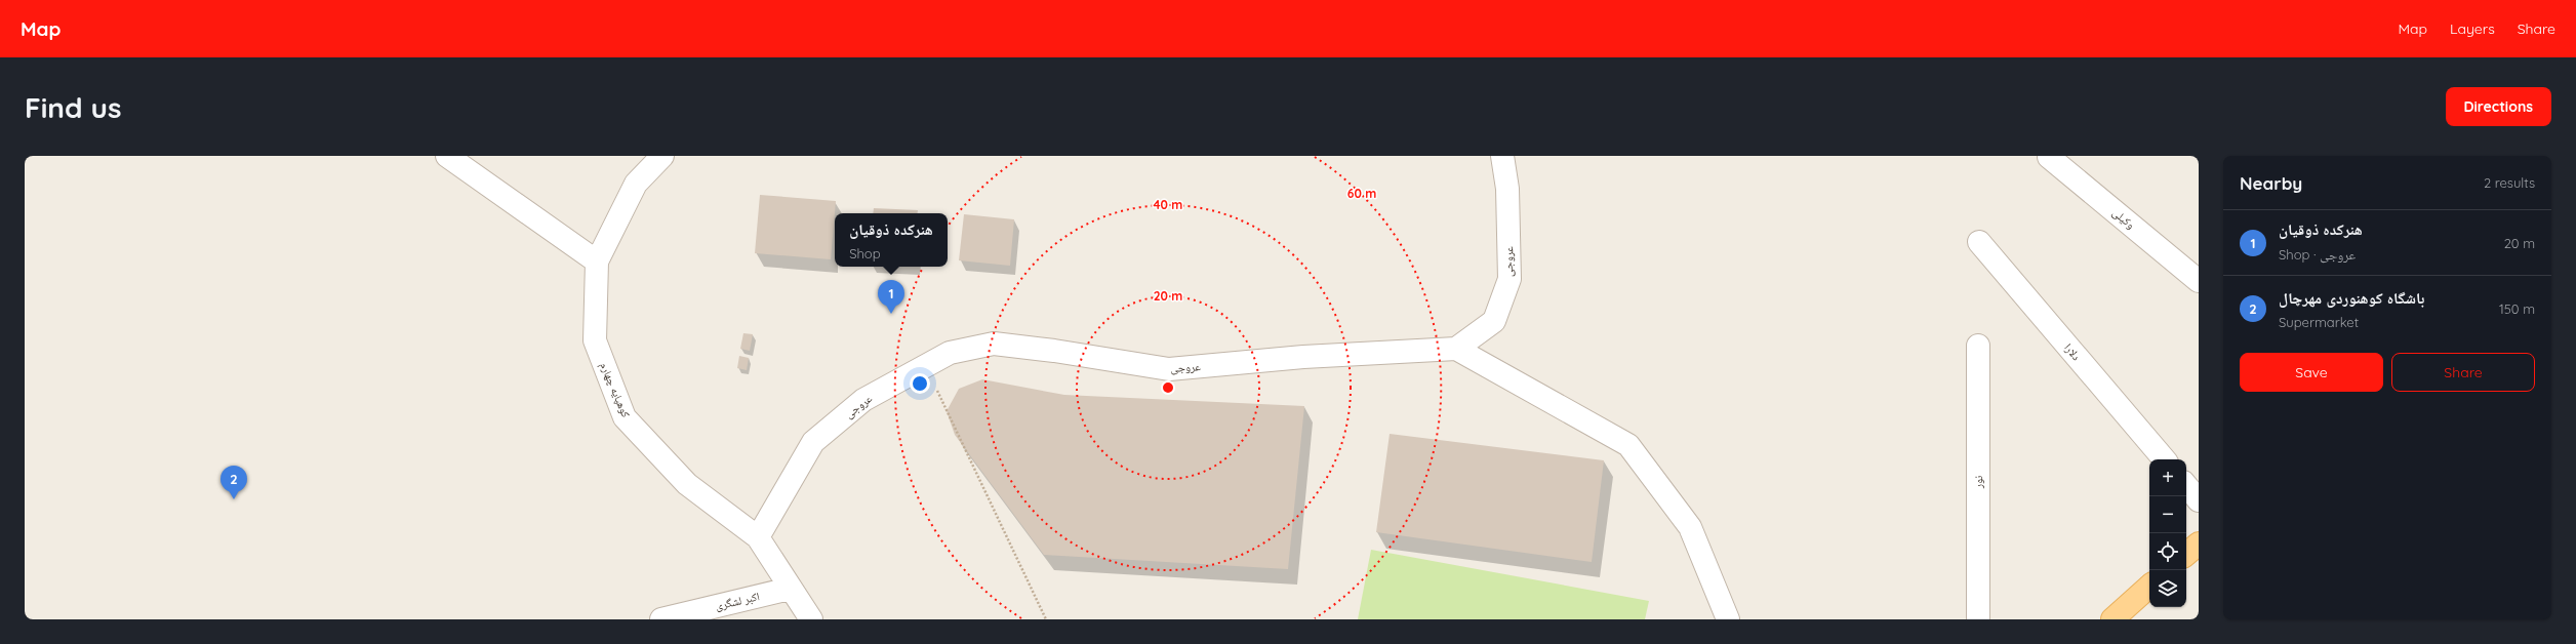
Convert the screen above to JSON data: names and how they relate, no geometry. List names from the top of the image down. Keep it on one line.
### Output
{"streets":{"street":["وکیلی","عروجی","دلارا","کوهپایه چهارم","نور","اکبر لشگری"]},"crossings":[["عروجی","کوهپایه چهارم"],["کوهپایه چهارم","اکبر لشگری"]],"page":{"header":"Map","nav":["Map","Layers","Share"],"buttons":["Directions",["Save","Share"]],"title":"Find us","heading":["Nearby","2 results"],"list":[{"mark":"1","name":"هنرکده ذوقیان","note":"Shop · عروجی","value":"20 m"},{"mark":"2","name":"باشگاه کوهنوردی مهرچال","note":"Supermarket","value":"150 m"}],"popup":["هنرکده ذوقیان","Shop"],"pins":["1","2"],"map_buttons":["+","−"]},"rings":["60 m","40 m","20 m"]}
